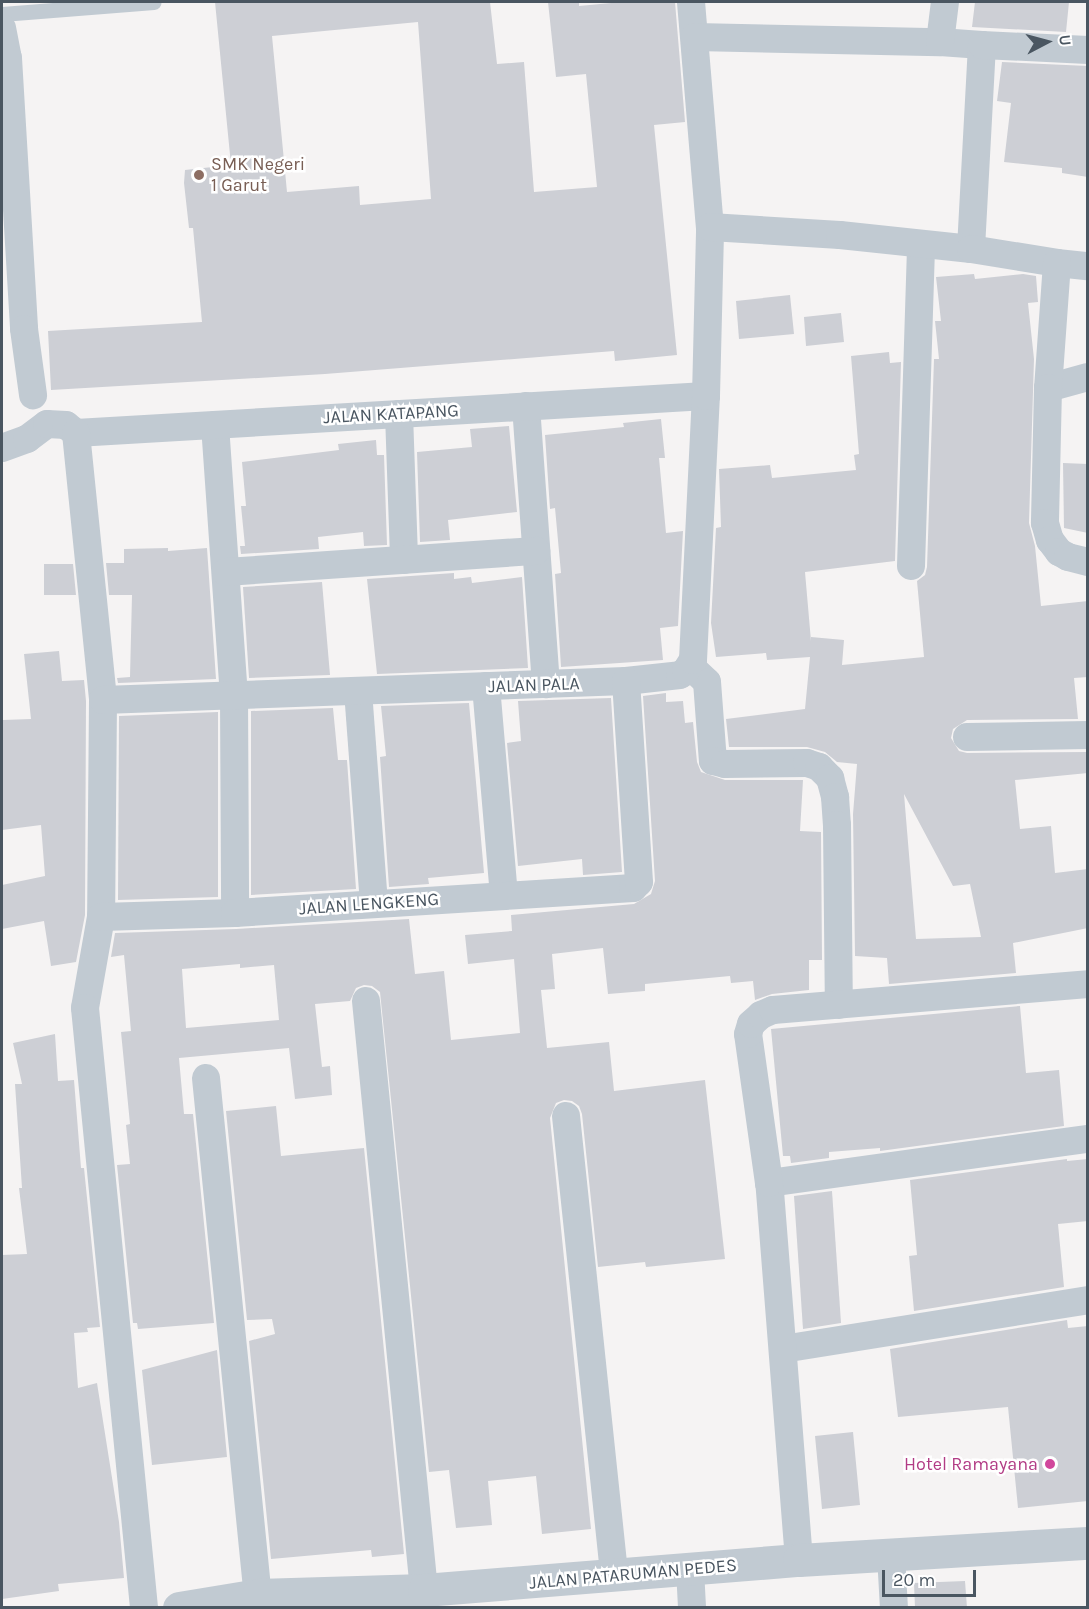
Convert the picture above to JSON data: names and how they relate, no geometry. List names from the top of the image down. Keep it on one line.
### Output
{"streets":{"street":["JALAN KATAPANG","JALAN PALA","JALAN LENGKENG","JALAN PATARUMAN PEDES"]},"crossings":[["JALAN PALA","JALAN LENGKENG"]],"places":["SMK Negeri 1 Garut","Hotel Ramayana"],"scale_bar":"20 m","north":"right"}
